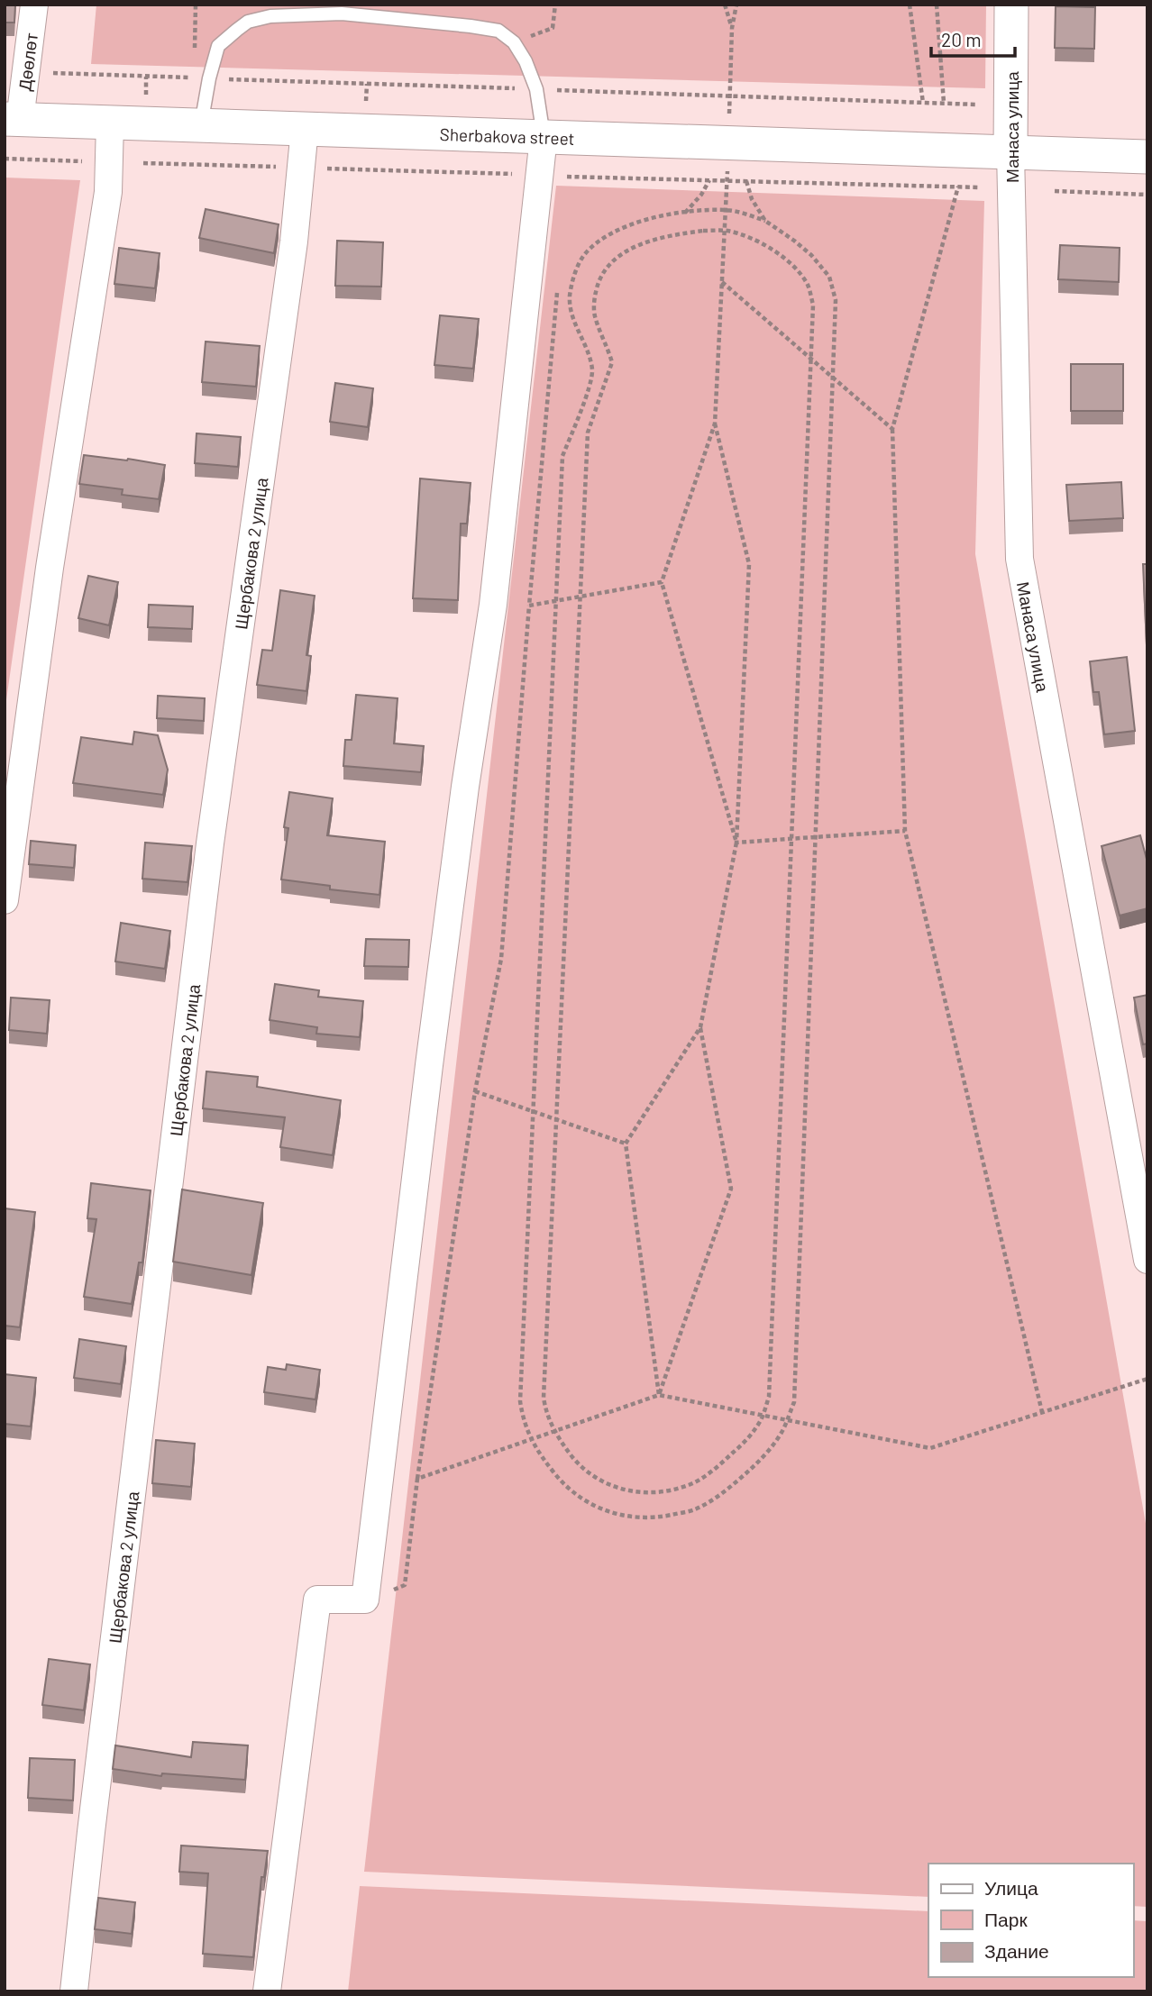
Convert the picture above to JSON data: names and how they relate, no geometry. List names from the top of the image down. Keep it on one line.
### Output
{"streets":{"street":["Дөөлөт","Манаса улица","Sherbakova street","Щербакова 2 улица"]},"crossings":[["Дөөлөт","Sherbakova street"],["Манаса улица","Sherbakova street"],["Sherbakova street","Щербакова 2 улица"]],"legend":["Улица","Парк","Здание"],"scale_bar":"20 m"}
